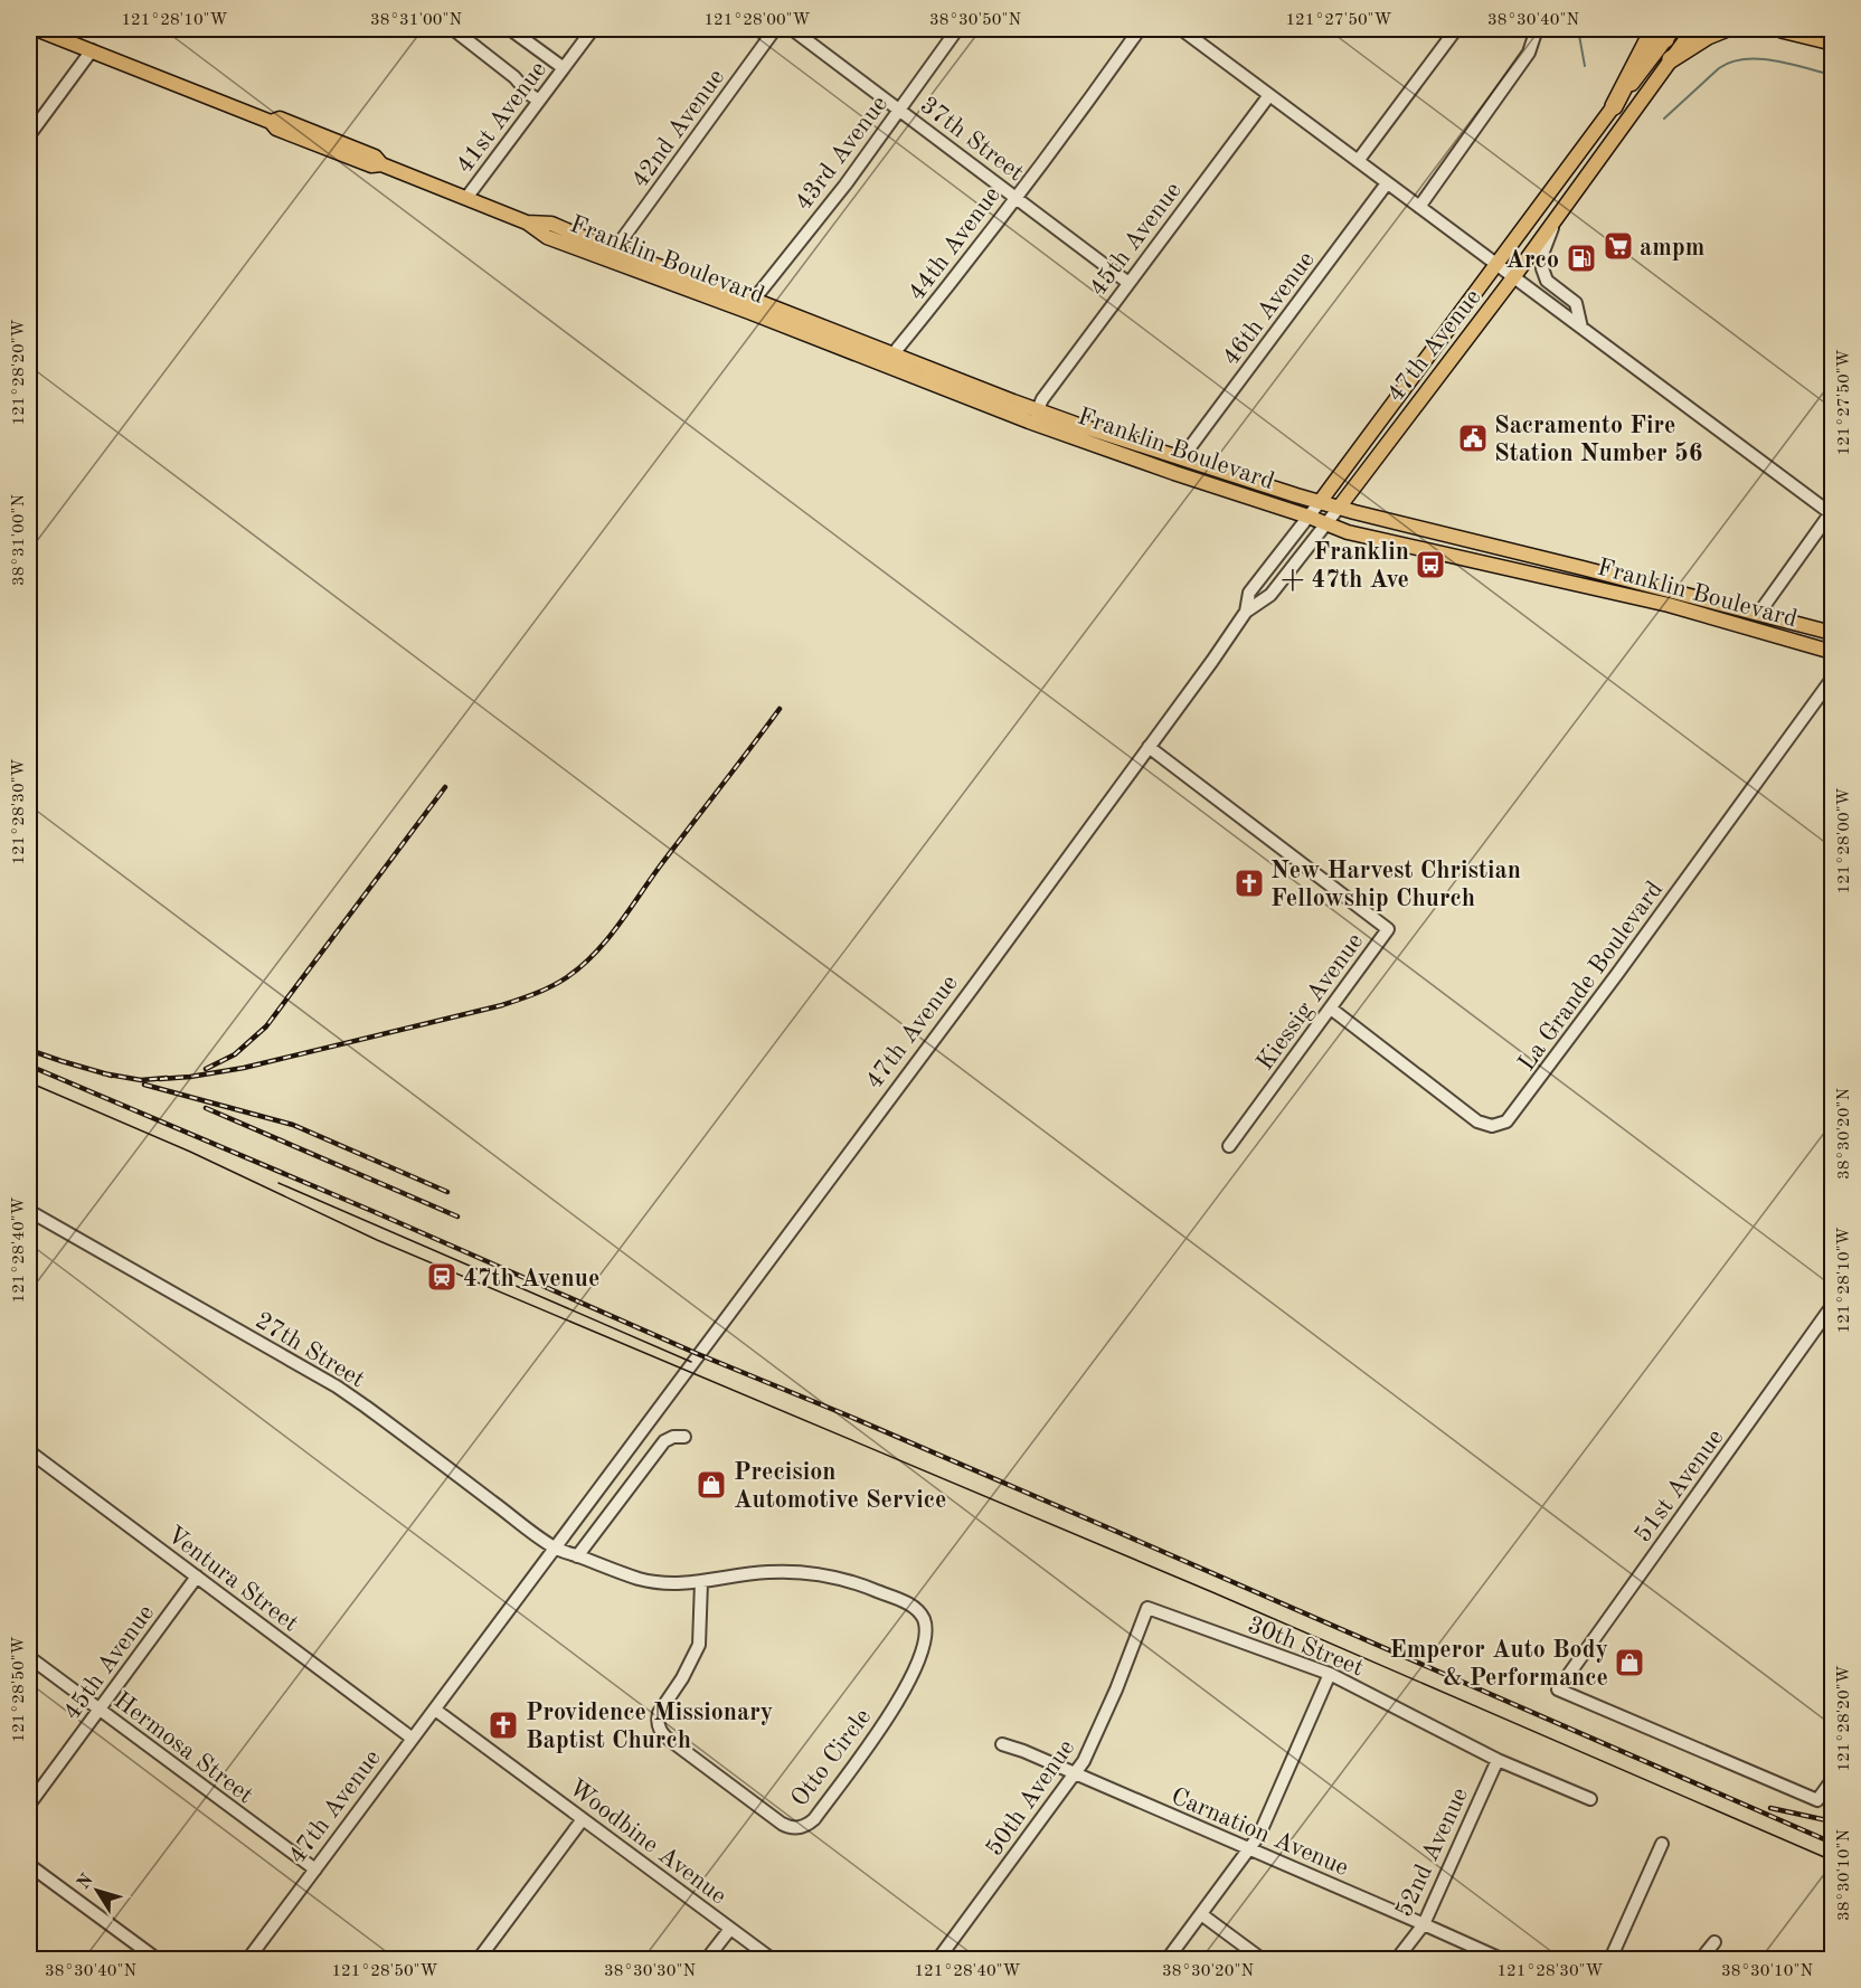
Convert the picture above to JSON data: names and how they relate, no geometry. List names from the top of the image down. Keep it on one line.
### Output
{"streets":{"main road":["Franklin Boulevard","47th Avenue"],"street":["41st Avenue","42nd Avenue","37th Street","43rd Avenue","45th Avenue","44th Avenue","46th Avenue","La Grande Boulevard","Kiessig Avenue","27th Street","51st Avenue","Ventura Street","30th Street","Hermosa Street","Otto Circle","50th Avenue","Carnation Avenue","Woodbine Avenue","52nd Avenue"]},"crossings":[["41st Avenue","Franklin Boulevard"],["42nd Avenue","Franklin Boulevard"],["37th Street","43rd Avenue"],["37th Street","45th Avenue"],["37th Street","44th Avenue"],["43rd Avenue","Franklin Boulevard"],["45th Avenue","Franklin Boulevard"],["45th Avenue","Ventura Street"],["45th Avenue","Hermosa Street"],["44th Avenue","Franklin Boulevard"],["Franklin Boulevard","46th Avenue"],["Franklin Boulevard","47th Avenue"],["47th Avenue","Kiessig Avenue"],["47th Avenue","27th Street"],["47th Avenue","Ventura Street"],["47th Avenue","Hermosa Street"],["47th Avenue","Otto Circle"],["47th Avenue","Woodbine Avenue"],["La Grande Boulevard","Kiessig Avenue"],["27th Street","Otto Circle"],["30th Street","50th Avenue"],["30th Street","52nd Avenue"],["50th Avenue","Carnation Avenue"],["Carnation Avenue","52nd Avenue"]],"places":{"supermarket":["ampm"],"fuel station":["Arco"],"public building":["Sacramento Fire Station Number 56"],"bus stop":["Franklin + 47th Ave"],"church":["New Harvest Christian Fellowship Church","Providence Missionary Baptist Church"],"station":["47th Avenue"],"shop":["Precision Automotive Service","Emperor Auto Body & Performance"]},"north":"top left","coordinates":["121°28'10\"W","38°31'00\"N","121°28'00\"W","38°30'50\"N","121°27'50\"W","38°30'40\"N","121°28'20\"W","121°28'30\"W","38°30'20\"N","121°28'40\"W","121°28'50\"W","38°30'10\"N","38°30'30\"N"]}
